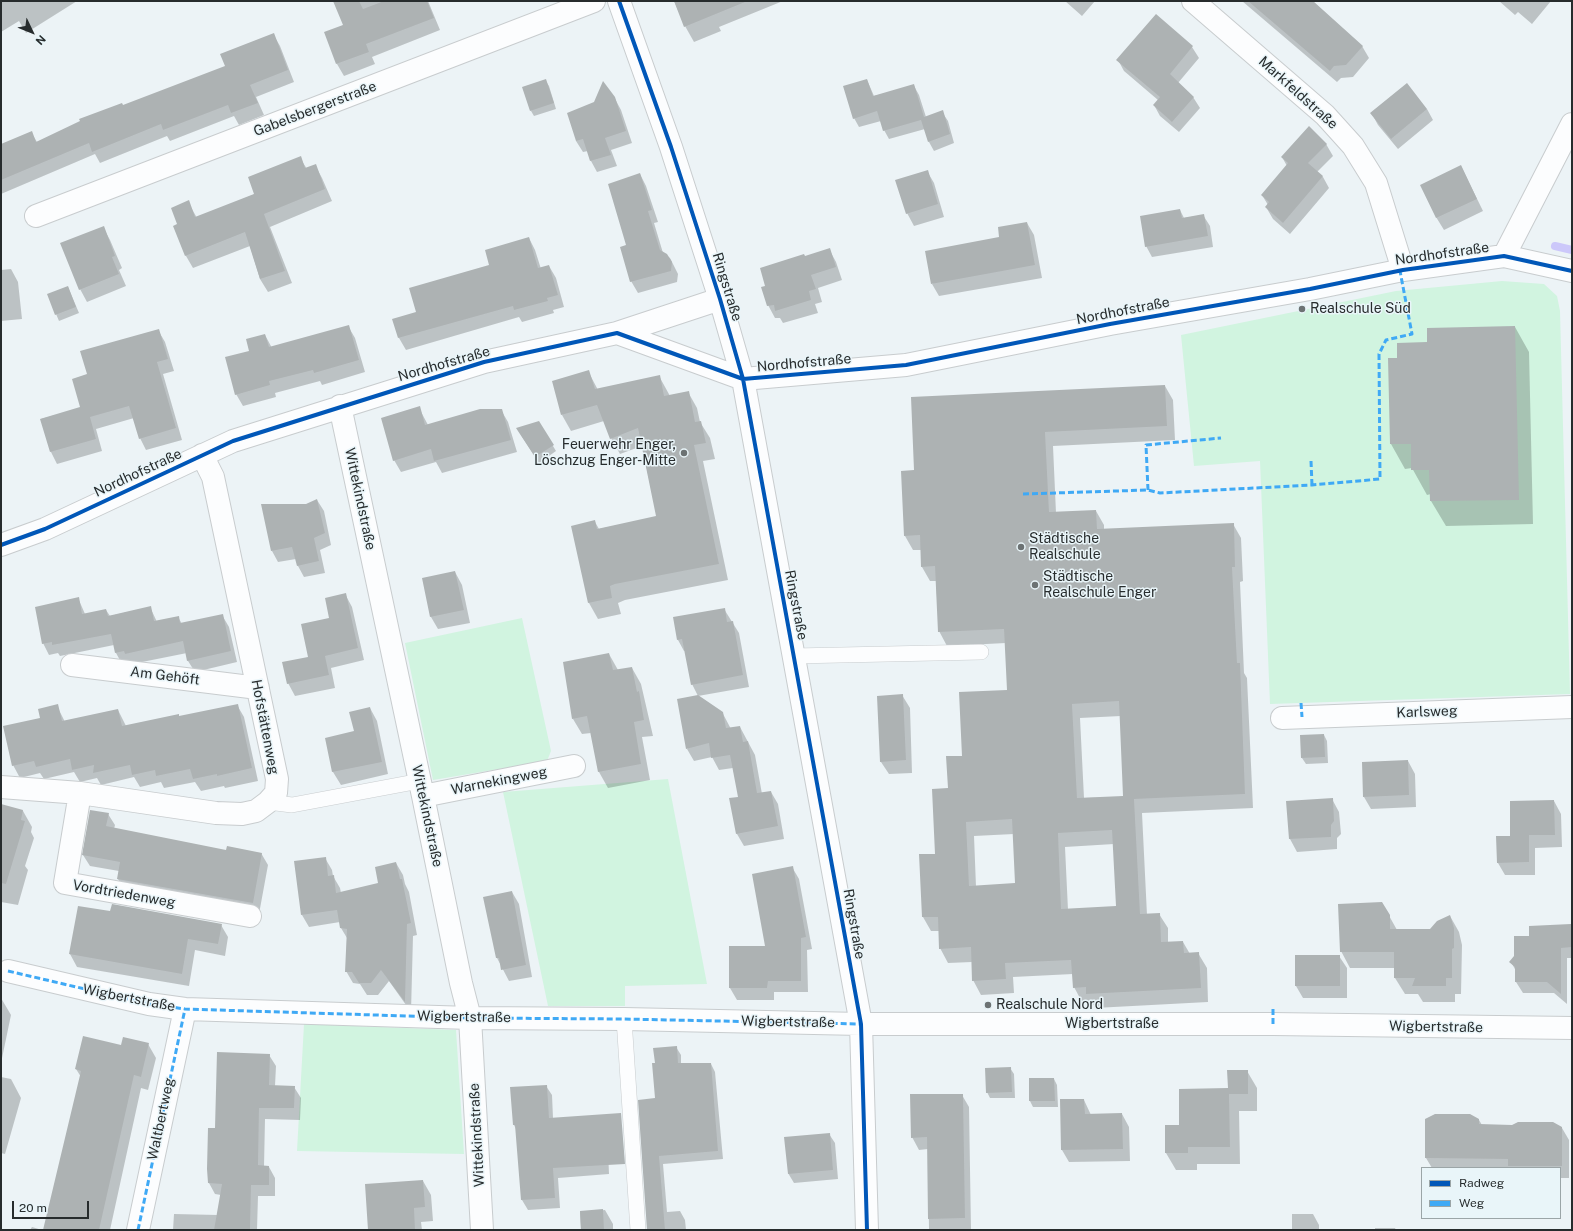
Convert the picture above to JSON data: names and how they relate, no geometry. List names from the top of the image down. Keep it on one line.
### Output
{"streets":{"street":["Markfeldstraße","Gabelsbergerstraße","Nordhofstraße","Ringstraße","Wittekindstraße","Am Gehöft","Karlsweg","Hofstättenweg","Warnekingweg","Vordtriedenweg","Wigbertstraße","Waltbertweg"]},"crossings":[["Markfeldstraße","Nordhofstraße"],["Nordhofstraße","Ringstraße"],["Nordhofstraße","Wittekindstraße"],["Nordhofstraße","Hofstättenweg"],["Ringstraße","Wigbertstraße"],["Wittekindstraße","Warnekingweg"],["Wittekindstraße","Wigbertstraße"],["Am Gehöft","Hofstättenweg"],["Wigbertstraße","Waltbertweg"]],"places":["Realschule Süd","Feuerwehr Enger, Löschzug Enger-Mitte","Städtische Realschule","Städtische Realschule Enger","Realschule Nord"],"legend":["Radweg","Weg"],"scale_bar":"20 m","north":"bottom right"}
